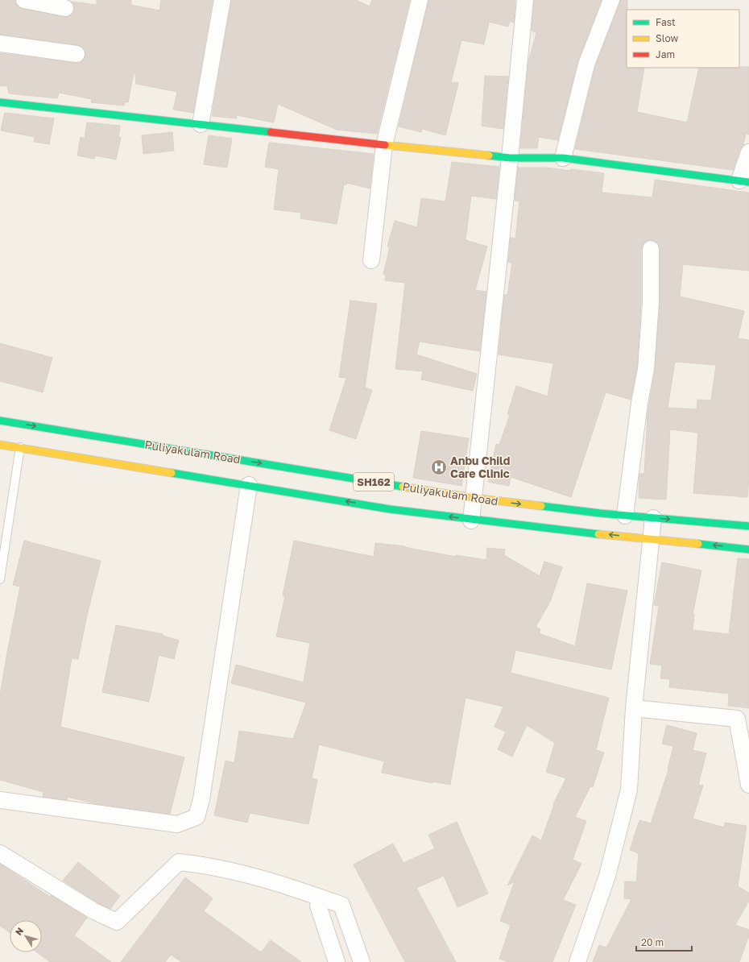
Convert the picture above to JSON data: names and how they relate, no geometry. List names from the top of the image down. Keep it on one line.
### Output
{"streets":{"main road":["Puliyakulam Road","SH162"]},"places":{"hospital":["Anbu Child Care Clinic"]},"legend":["Fast","Slow","Jam"],"scale_bar":"20 m","north":"top left"}
